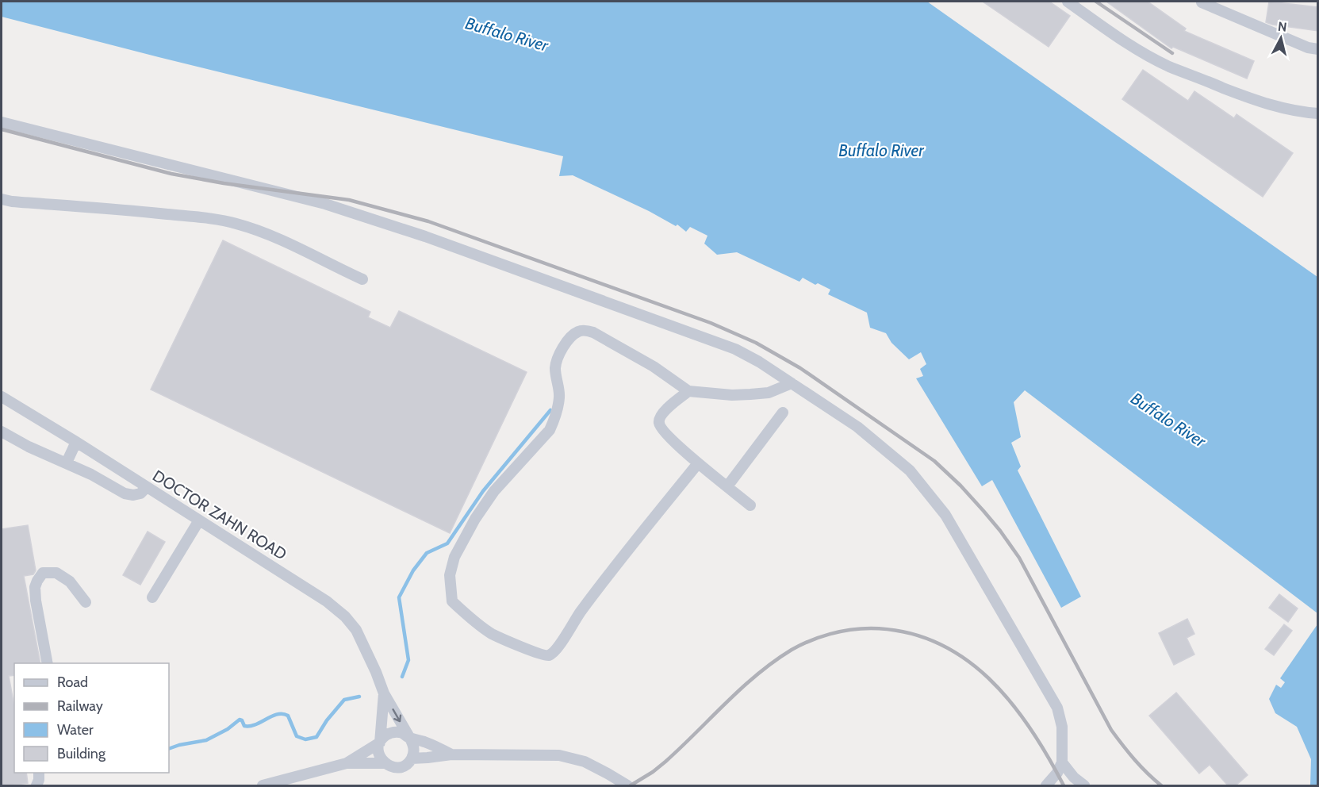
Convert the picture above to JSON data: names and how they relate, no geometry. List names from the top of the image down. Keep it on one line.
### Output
{"streets":{"street":["DOCTOR ZAHN ROAD"]},"water":["Buffalo River"],"legend":["Road","Railway","Water","Building"],"north":"top"}
